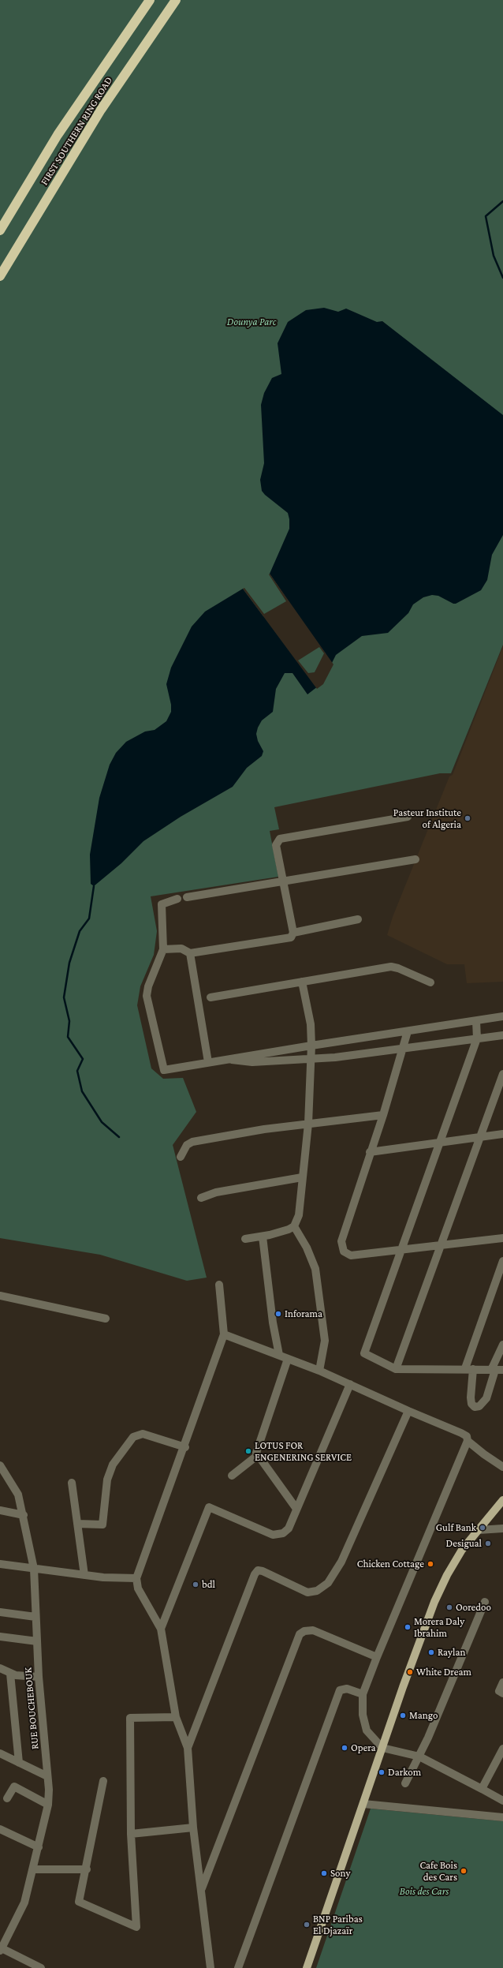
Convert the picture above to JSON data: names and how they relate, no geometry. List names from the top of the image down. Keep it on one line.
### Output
{"streets":{"highway":["FIRST SOUTHERN RING ROAD"],"street":["RUE BOUCHEBOUK"]},"parks":["Dounya Parc","Bois des Cars"],"places":["Pasteur Institute of Algeria","Inforama","LOTUS FOR ENGENERING SERVICE","Gulf Bank","Desigual","Chicken Cottage","bdl","Ooredoo","Morera Daly Ibrahim","Raylan","White Dream","Mango","Opera","Darkom","Cafe Bois des Cars","Sony","BNP Paribas El Djazaïr"]}
